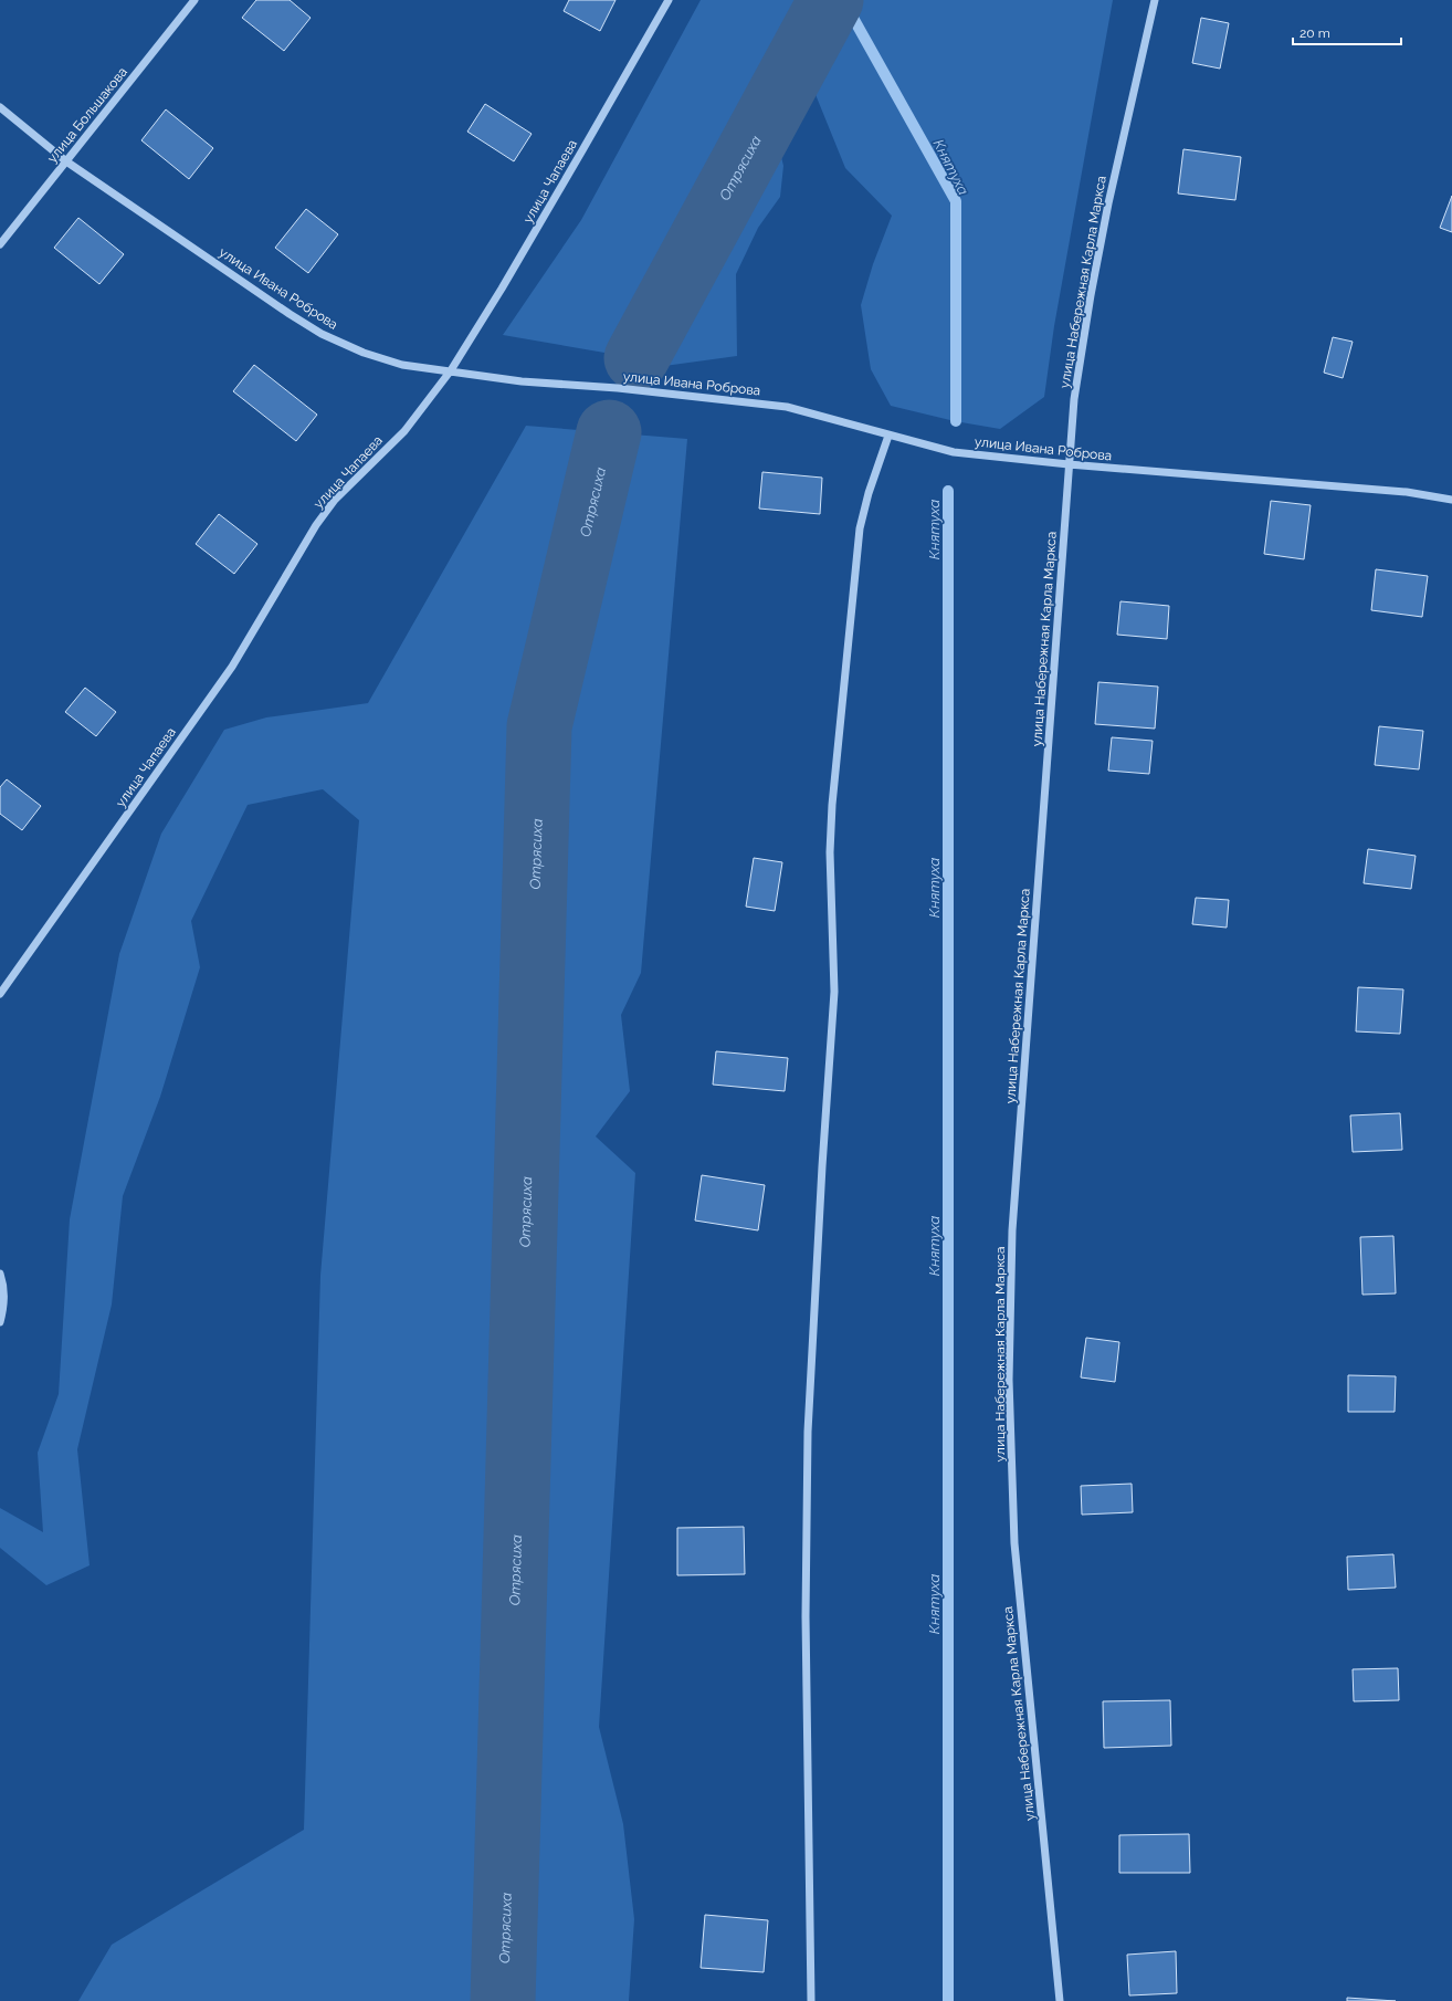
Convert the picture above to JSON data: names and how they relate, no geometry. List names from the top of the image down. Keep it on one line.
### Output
{"streets":{"street":["улица Большакова","улица Чапаева","улица Набережная Карла Маркса","улица Ивана Роброва"]},"crossings":[["улица Большакова","улица Ивана Роброва"],["улица Чапаева","улица Ивана Роброва"],["улица Набережная Карла Маркса","улица Ивана Роброва"]],"water":["Отрясиха","Княтуха"],"scale_bar":"20 m"}
